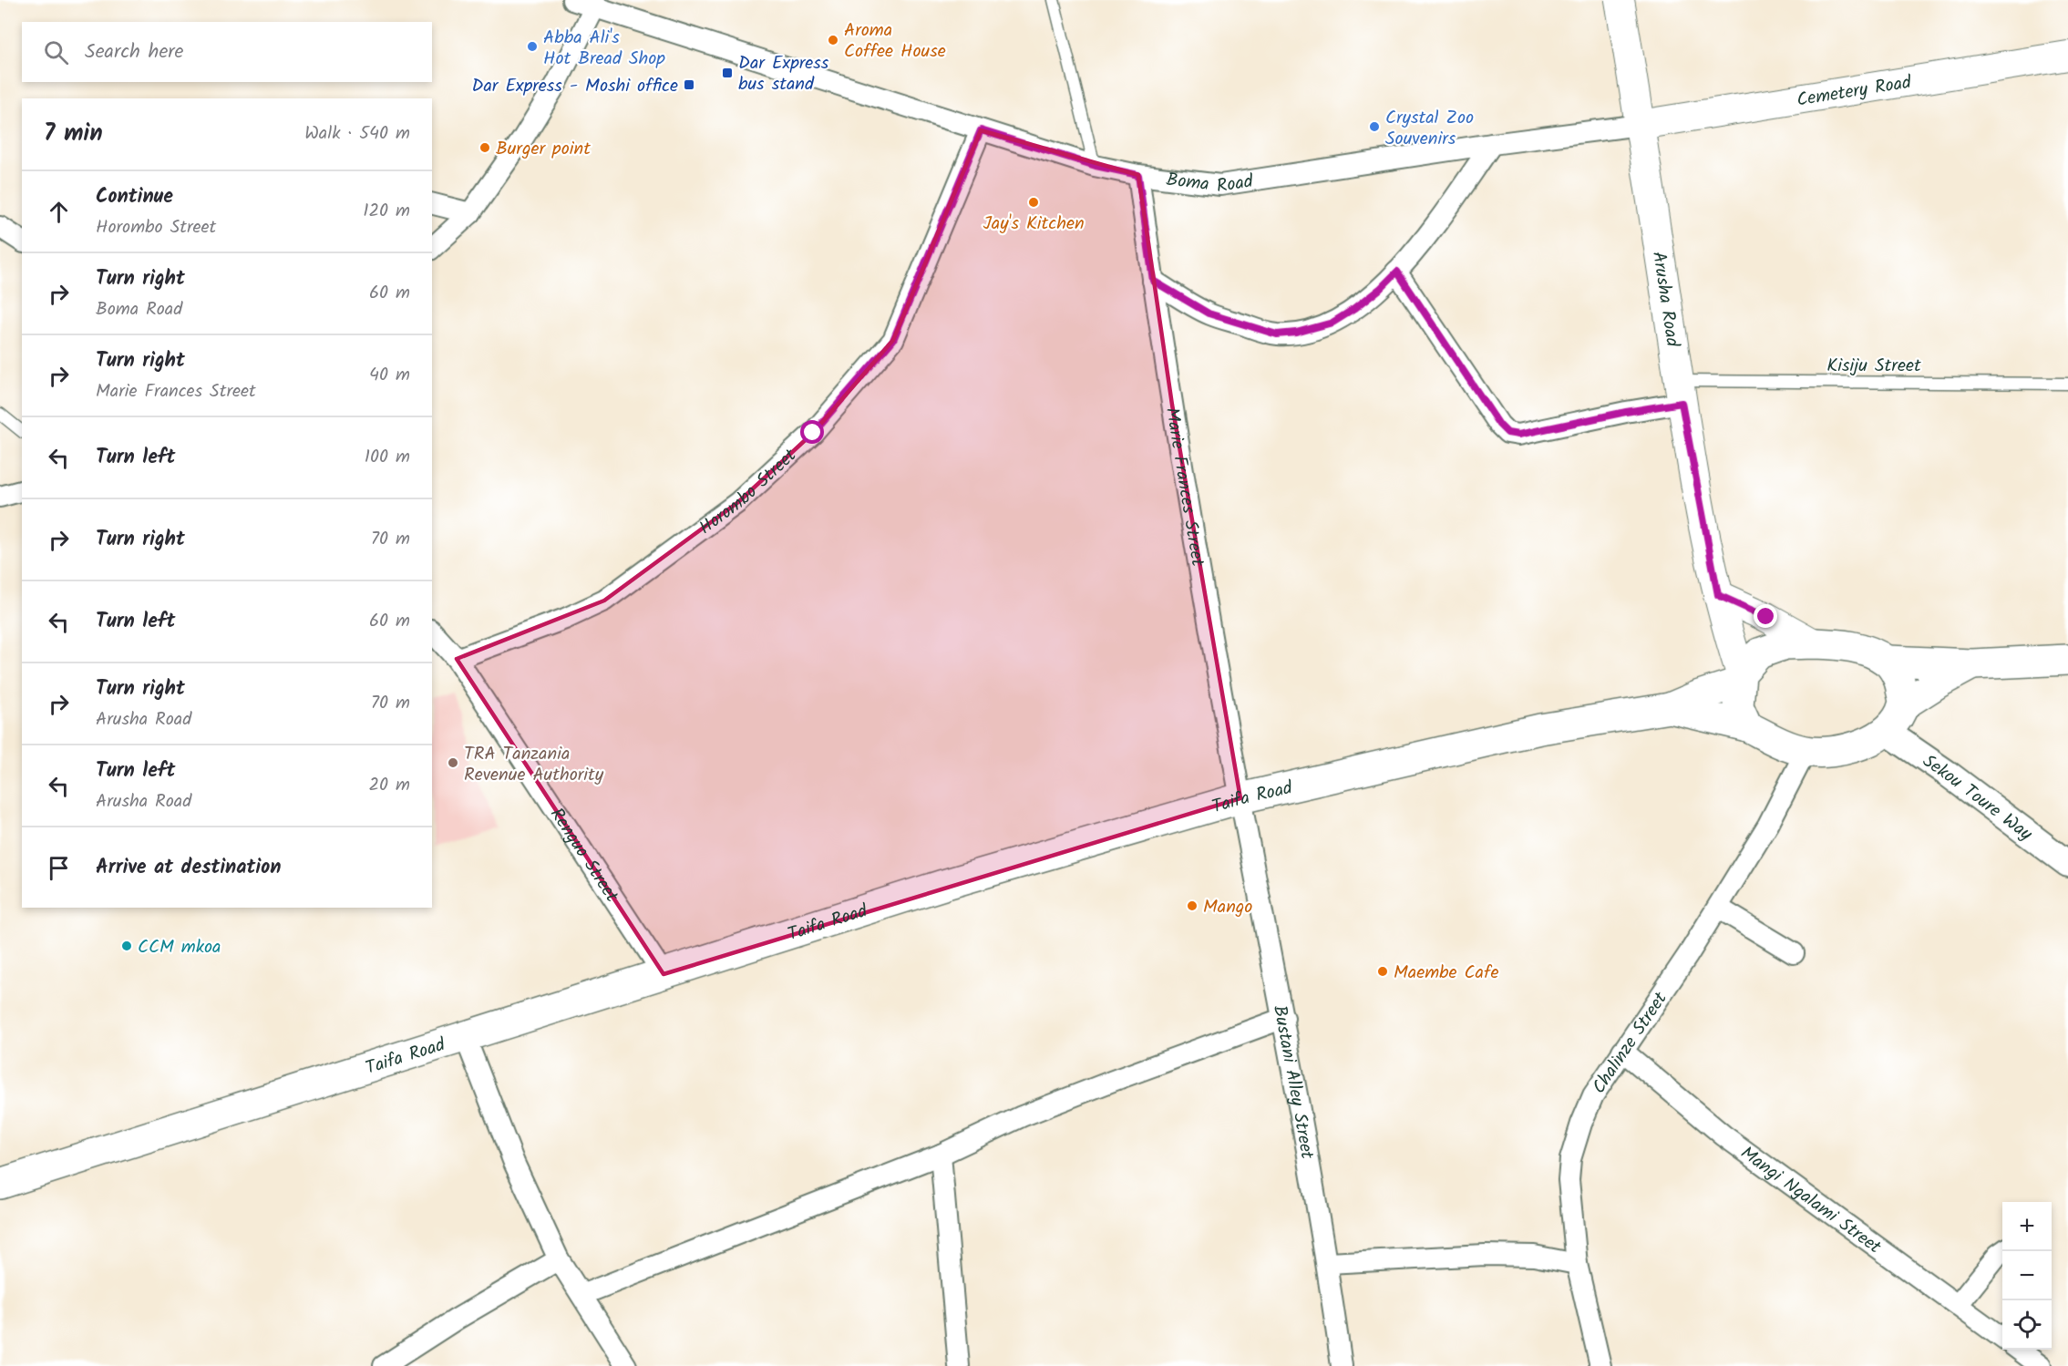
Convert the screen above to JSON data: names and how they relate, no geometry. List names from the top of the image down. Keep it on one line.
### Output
{"streets":{"highway":["Taifa Road"],"main road":["Cemetery Road","Arusha Road"],"street":["Boma Road","Marie Frances Street","Horombo Street","Sekou Toure Way","Renguo Street","Chalinze Street","Bustani Alley Street","Mangi Ngalami Street"],"lane":["Kisiju Street"]},"crossings":[["Cemetery Road","Boma Road"],["Cemetery Road","Arusha Road"],["Boma Road","Arusha Road"],["Boma Road","Marie Frances Street"],["Boma Road","Horombo Street"],["Arusha Road","Kisiju Street"],["Arusha Road","Taifa Road"],["Arusha Road","Sekou Toure Way"],["Arusha Road","Chalinze Street"],["Marie Frances Street","Taifa Road"],["Marie Frances Street","Bustani Alley Street"],["Horombo Street","Renguo Street"],["Taifa Road","Sekou Toure Way"],["Taifa Road","Renguo Street"],["Taifa Road","Chalinze Street"],["Taifa Road","Bustani Alley Street"],["Sekou Toure Way","Chalinze Street"],["Chalinze Street","Mangi Ngalami Street"]],"places":{"other":["Aroma Coffee House","Abba Ali's Hot Bread Shop","Crystal Zoo Souvenirs","Burger point","Jay's Kitchen","TRA Tanzania Revenue Authority","Mango","CCM mkoa","Maembe Cafe"],"transit":["Dar Express bus stand","Dar Express - Moshi office"]},"page":{"search":"Search here","heading":["7 min","Walk · 540 m"],"list":[["Continue","Horombo Street","120 m"],["Turn right","Boma Road","60 m"],["Turn right","Marie Frances Street","40 m"],["Turn left","100 m"],["Turn right","70 m"],["Turn left","60 m"],["Turn right","Arusha Road","70 m"],["Turn left","Arusha Road","20 m"],"Arrive at destination"],"map_buttons":["+","−"]}}
